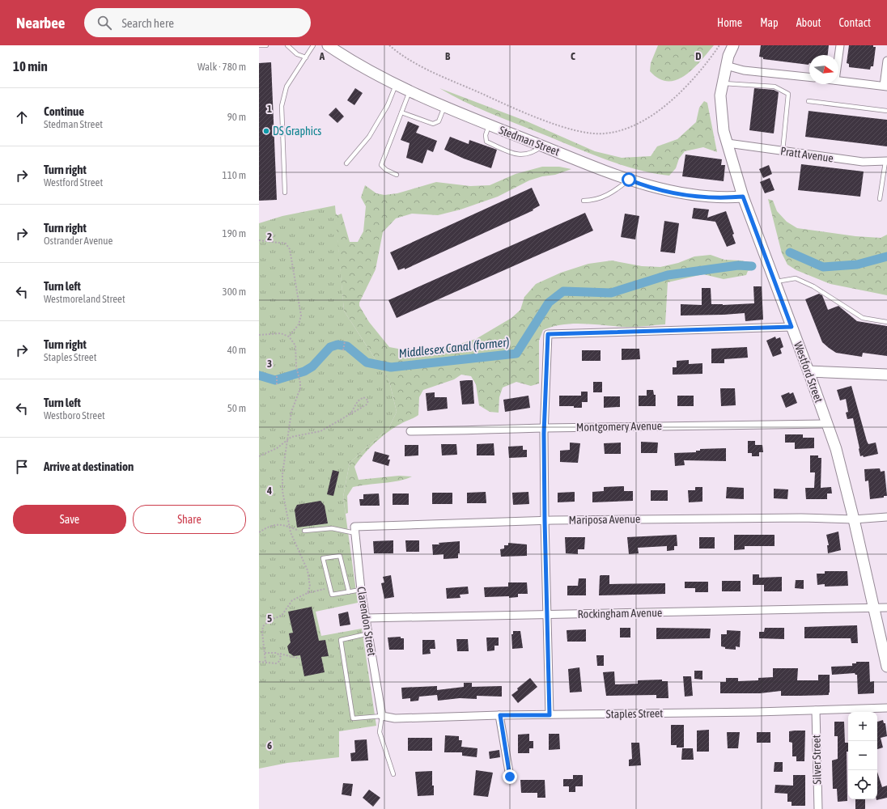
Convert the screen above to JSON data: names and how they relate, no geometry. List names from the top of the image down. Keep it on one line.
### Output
{"streets":{"main road":["Stedman Street","Westford Street"],"street":["Pratt Avenue","Montgomery Avenue","Mariposa Avenue","Rockingham Avenue","Clarendon Street","Staples Street","Silver Street"]},"crossings":[["Stedman Street","Westford Street"],["Pratt Avenue","Westford Street"],["Westford Street","Montgomery Avenue"],["Westford Street","Mariposa Avenue"],["Westford Street","Rockingham Avenue"],["Mariposa Avenue","Clarendon Street"],["Rockingham Avenue","Clarendon Street"],["Clarendon Street","Staples Street"],["Staples Street","Silver Street"]],"water":["Middlesex Canal (former)"],"places":["DS Graphics"],"north":"right","page":{"header":"Nearbee","search":"Search here","nav":["Home","Map","About","Contact"],"heading":["10 min","Walk · 780 m"],"list":[["Continue","Stedman Street","90 m"],["Turn right","Westford Street","110 m"],["Turn right","Ostrander Avenue","190 m"],["Turn left","Westmoreland Street","300 m"],["Turn right","Staples Street","40 m"],["Turn left","Westboro Street","50 m"],"Arrive at destination"],"buttons":["Save","Share"],"map_buttons":["+","−"]},"grid":{"columns":["A","B","C","D"],"rows":["1","2","3","4","5","6"]}}
